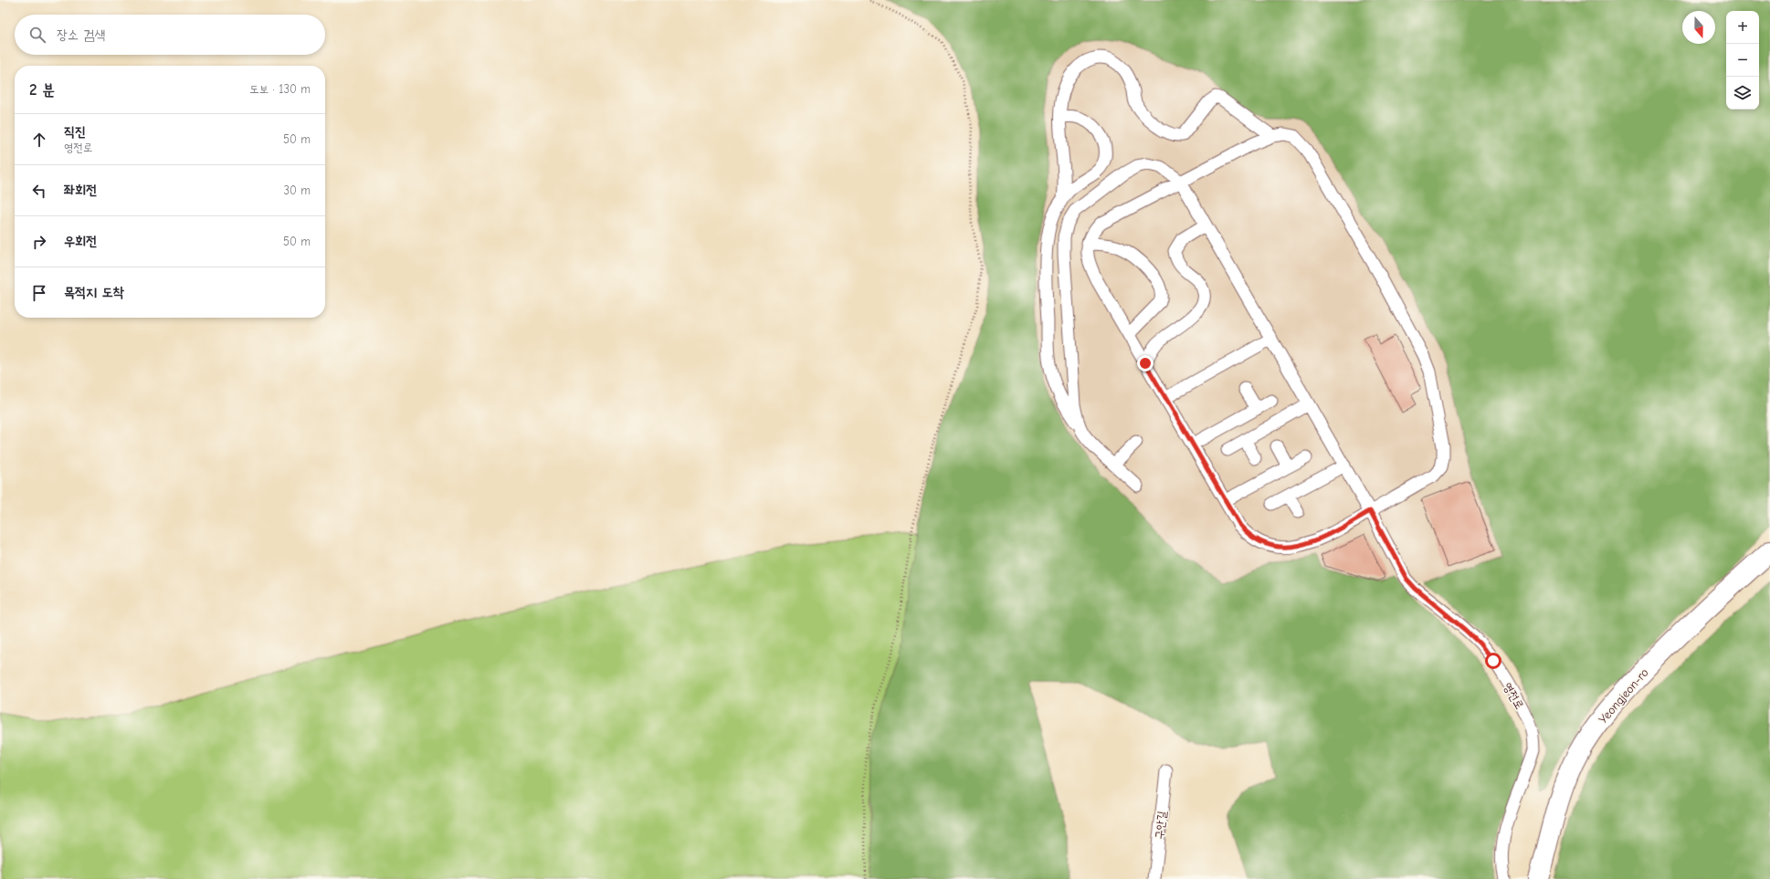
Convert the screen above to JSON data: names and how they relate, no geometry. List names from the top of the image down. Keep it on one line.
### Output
{"streets":{"street":["Yeongjeon-ro"],"lane":["영전로","구안길"]},"north":"bottom","page":{"map_buttons":["+","−"],"search":"장소 검색","heading":["2 분","도보 · 130 m"],"list":[["직진","영전로","50 m"],["좌회전","30 m"],["우회전","50 m"],"목적지 도착"]}}
